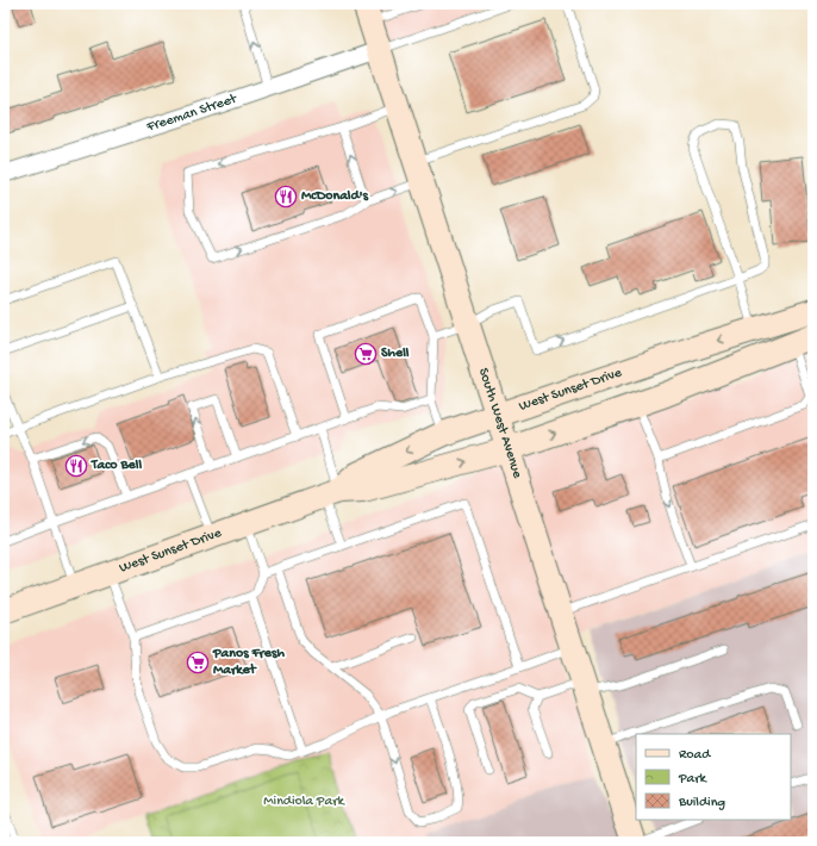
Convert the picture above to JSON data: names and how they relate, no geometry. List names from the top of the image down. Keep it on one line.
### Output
{"streets":{"main road":["West Sunset Drive","South West Avenue"],"street":["Freeman Street"]},"crossings":[["Freeman Street","South West Avenue"],["West Sunset Drive","South West Avenue"]],"parks":["Mindiola Park"],"places":{"restaurant":["McDonald's","Taco Bell"],"supermarket":["Shell","Panos Fresh Market"]},"legend":["Road","Park","Building"]}
